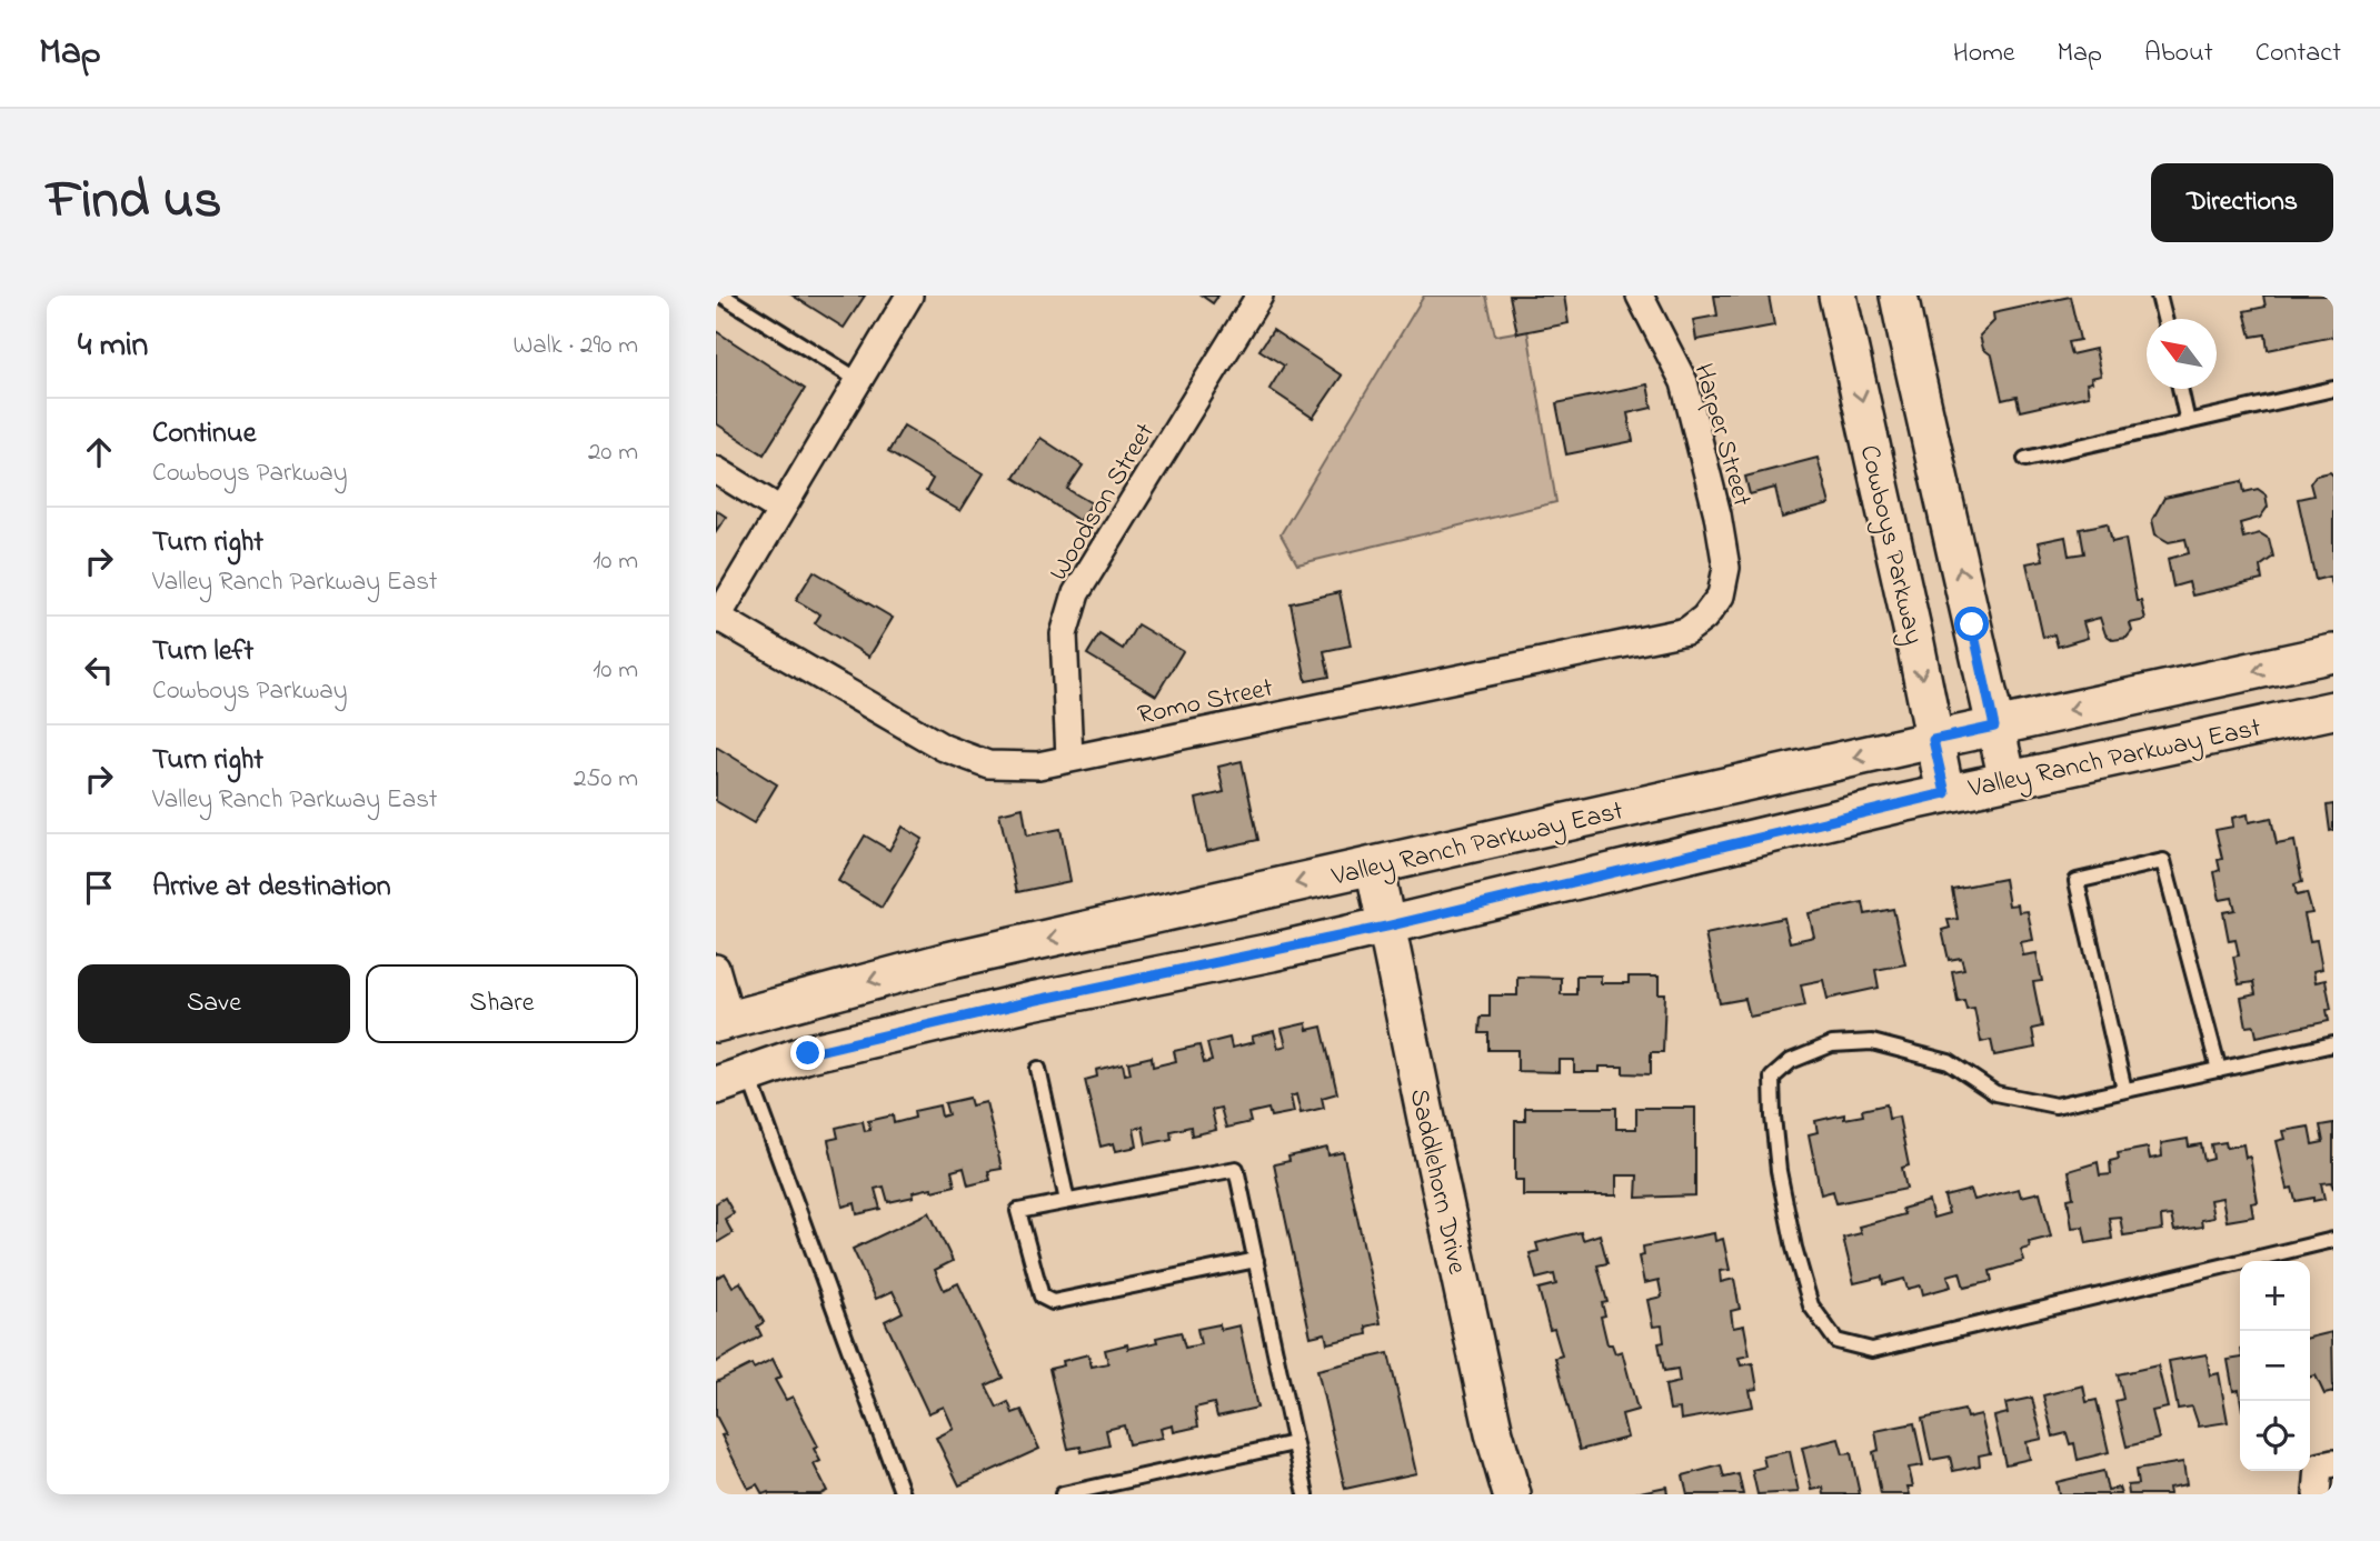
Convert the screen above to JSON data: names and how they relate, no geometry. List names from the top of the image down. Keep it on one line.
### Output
{"streets":{"main road":["Cowboys Parkway","Valley Ranch Parkway East","Saddlehorn Drive"],"street":["Harper Street","Woodson Street","Romo Street"]},"crossings":[["Harper Street","Romo Street"],["Woodson Street","Romo Street"],["Cowboys Parkway","Valley Ranch Parkway East"],["Valley Ranch Parkway East","Saddlehorn Drive"]],"north":"top left","page":{"header":"Map","nav":["Home","Map","About","Contact"],"title":"Find us","buttons":["Directions",["Save","Share"]],"heading":["4 min","Walk · 290 m"],"list":[["Continue","Cowboys Parkway","20 m"],["Turn right","Valley Ranch Parkway East","10 m"],["Turn left","Cowboys Parkway","10 m"],["Turn right","Valley Ranch Parkway East","250 m"],"Arrive at destination"],"map_buttons":["+","−"]}}
